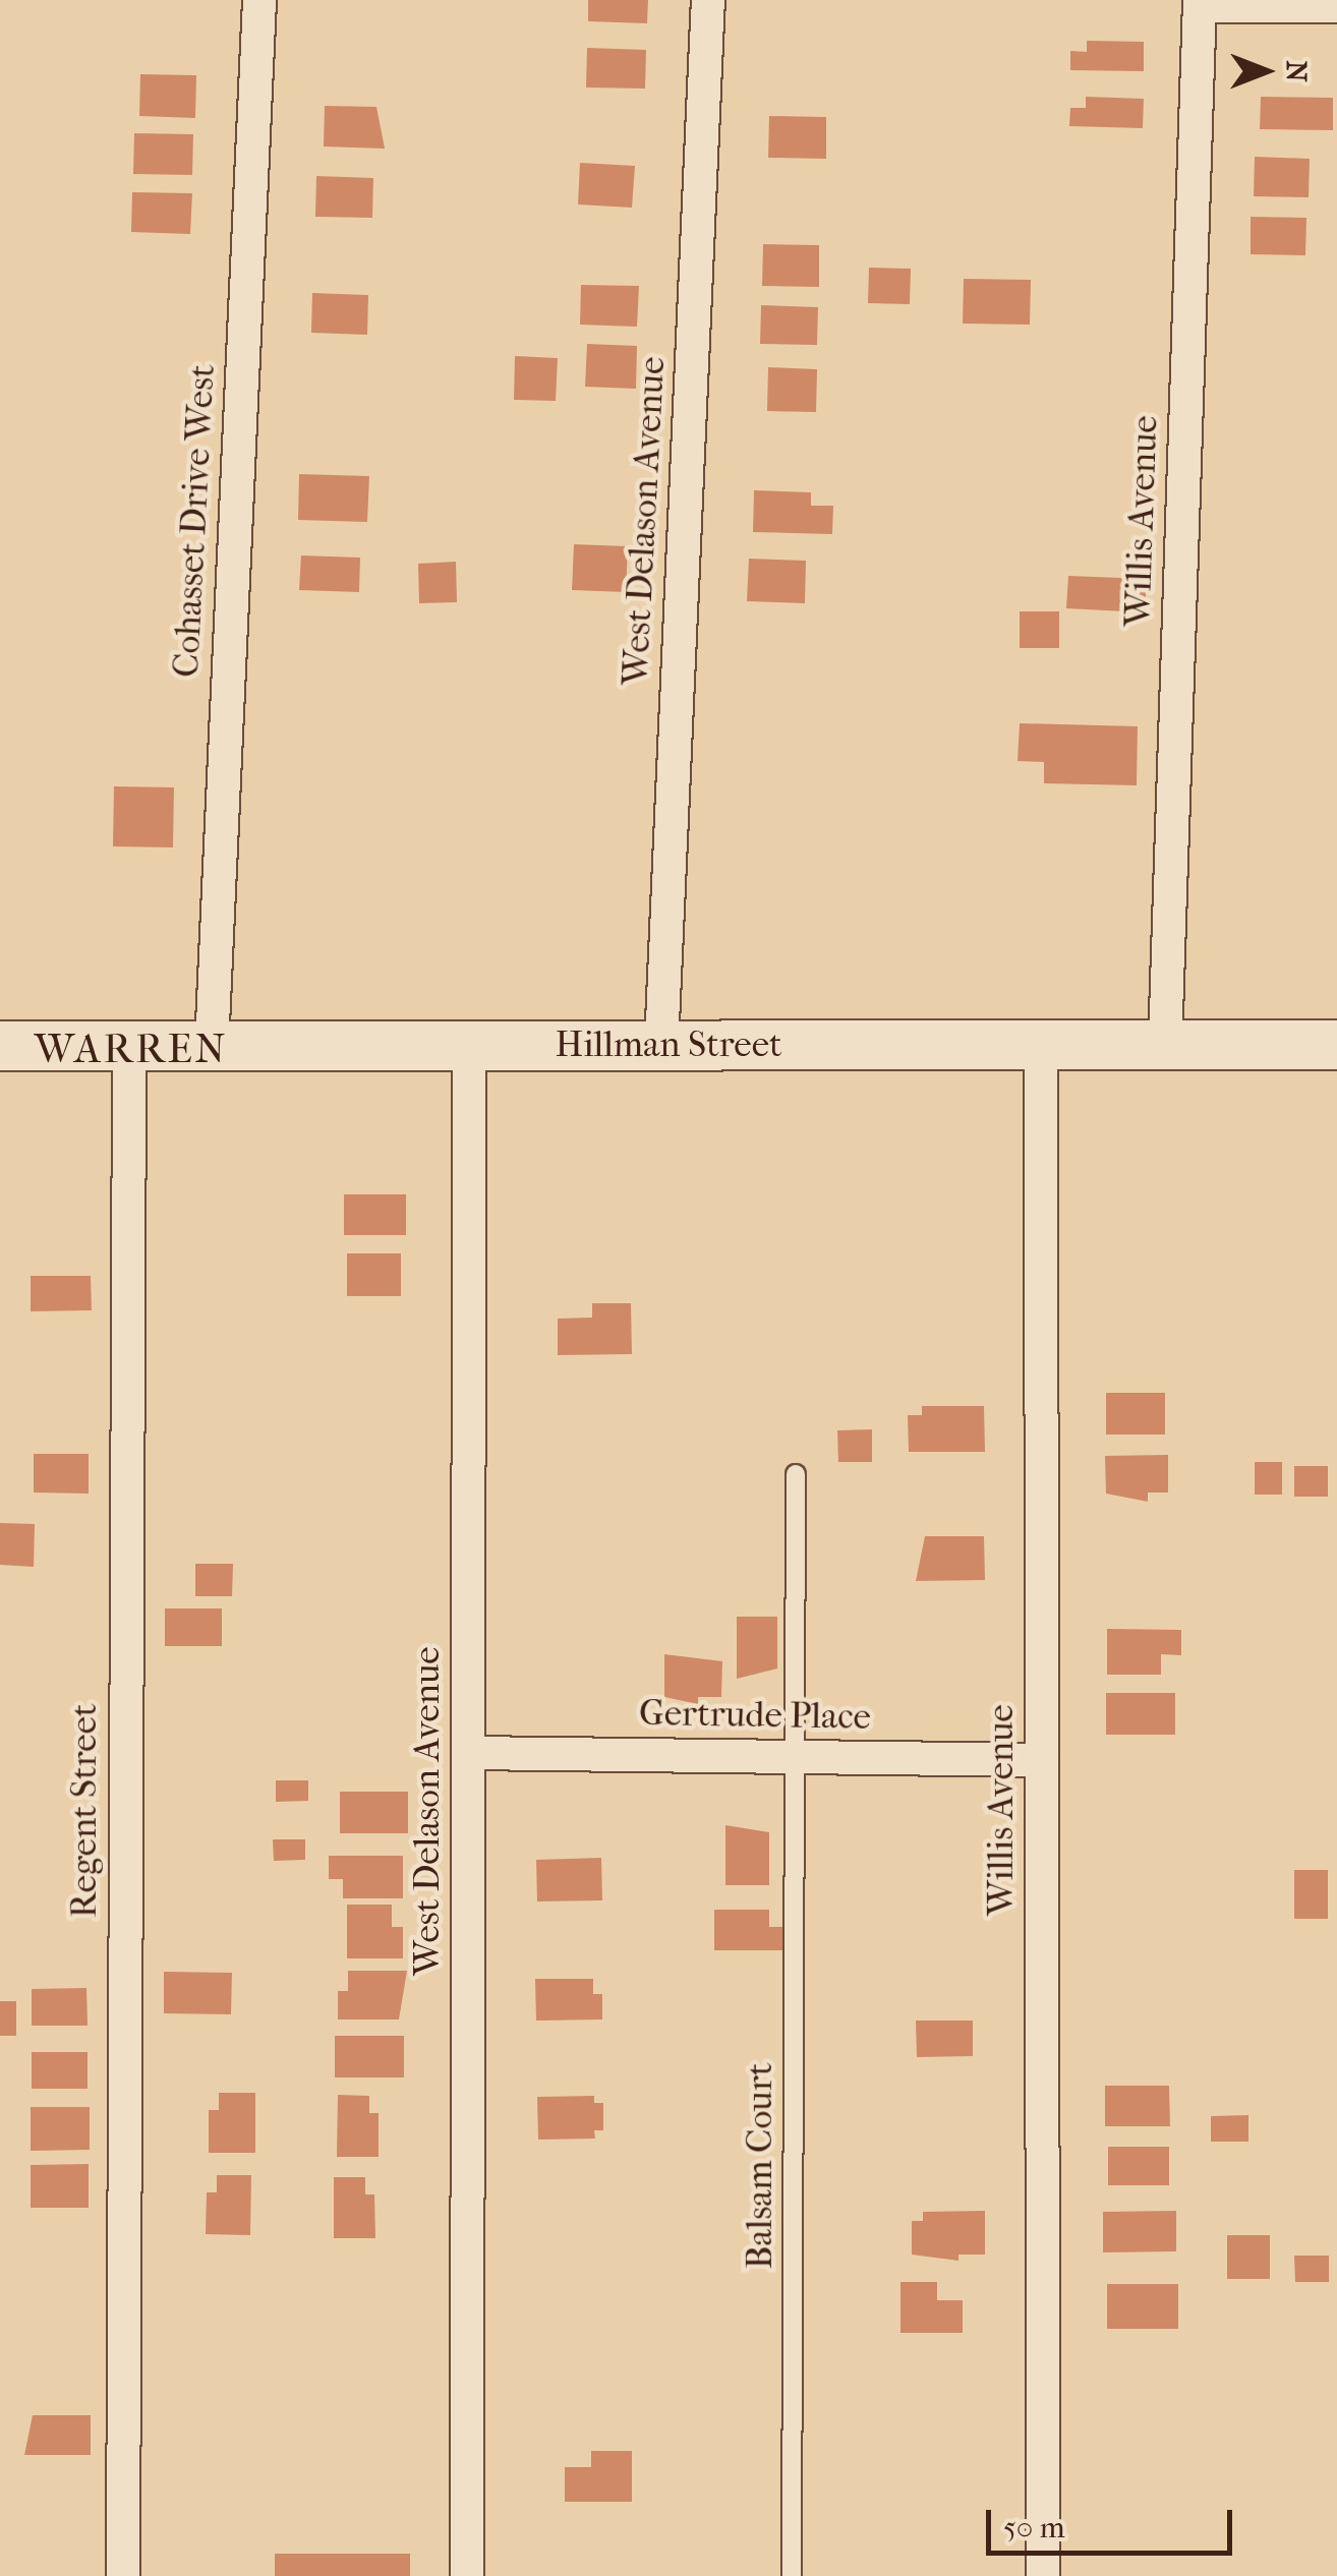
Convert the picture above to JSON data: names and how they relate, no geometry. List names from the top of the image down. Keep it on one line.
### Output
{"streets":{"street":["Cohasset Drive West","West Delason Avenue","Willis Avenue","Hillman Street","Gertrude Place","Regent Street"],"lane":["Balsam Court"]},"crossings":[["Cohasset Drive West","Hillman Street"],["West Delason Avenue","Hillman Street"],["West Delason Avenue","Gertrude Place"],["Willis Avenue","Hillman Street"],["Willis Avenue","Gertrude Place"],["Hillman Street","Regent Street"],["Gertrude Place","Balsam Court"]],"districts":["WARREN"],"scale_bar":"50 m","north":"right"}
